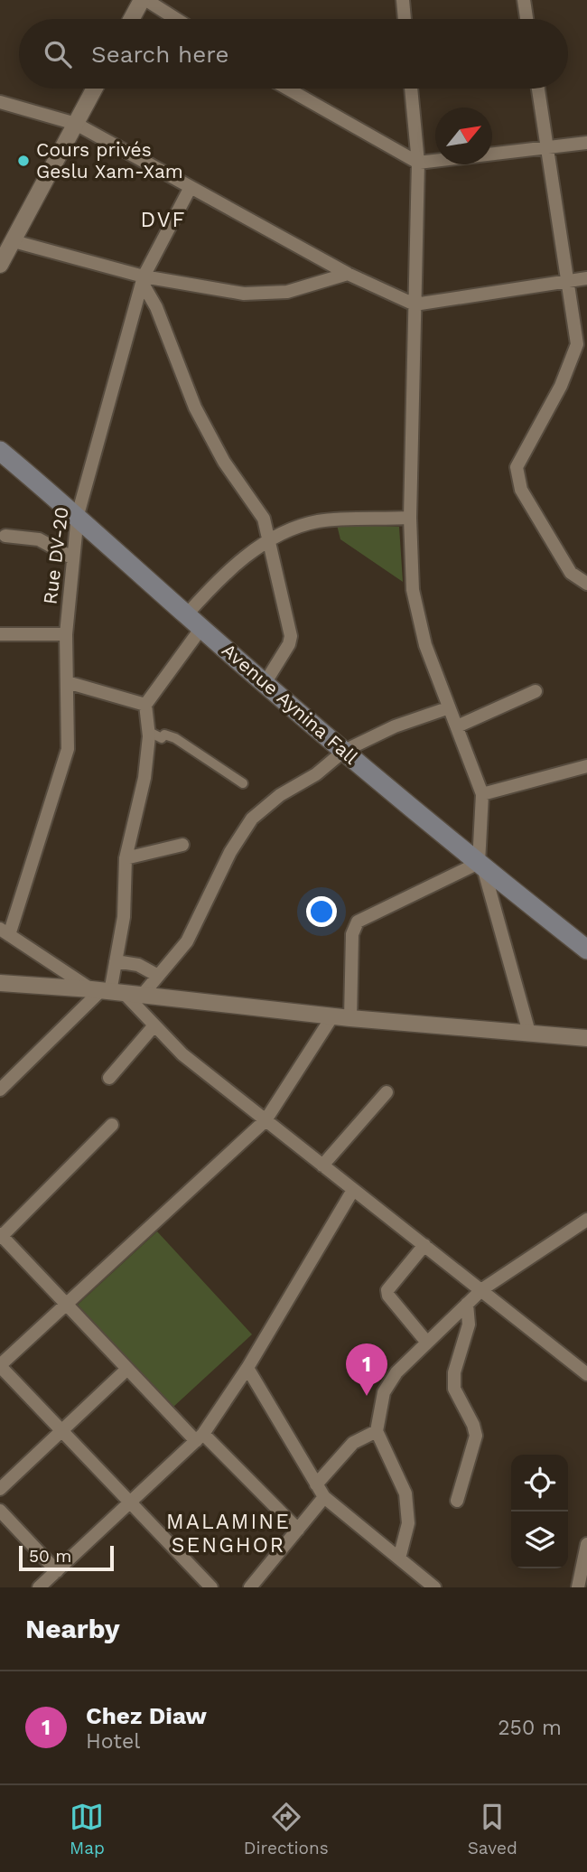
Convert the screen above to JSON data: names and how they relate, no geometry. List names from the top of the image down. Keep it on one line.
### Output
{"streets":{"main road":["Avenue Aynina Fall"],"street":["Rue DV-20"]},"crossings":[["Rue DV-20","Avenue Aynina Fall"]],"districts":["DVF","MALAMINE SENGHOR"],"places":["Cours privés Geslu Xam-Xam"],"scale_bar":"50 m","north":"top right","page":{"search":"Search here","pins":"1","scale":"50 m","heading":"Nearby","list":[{"mark":"1","name":"Chez Diaw","note":"Hotel","value":"250 m"}],"nav":["Map","Directions","Saved"]}}
